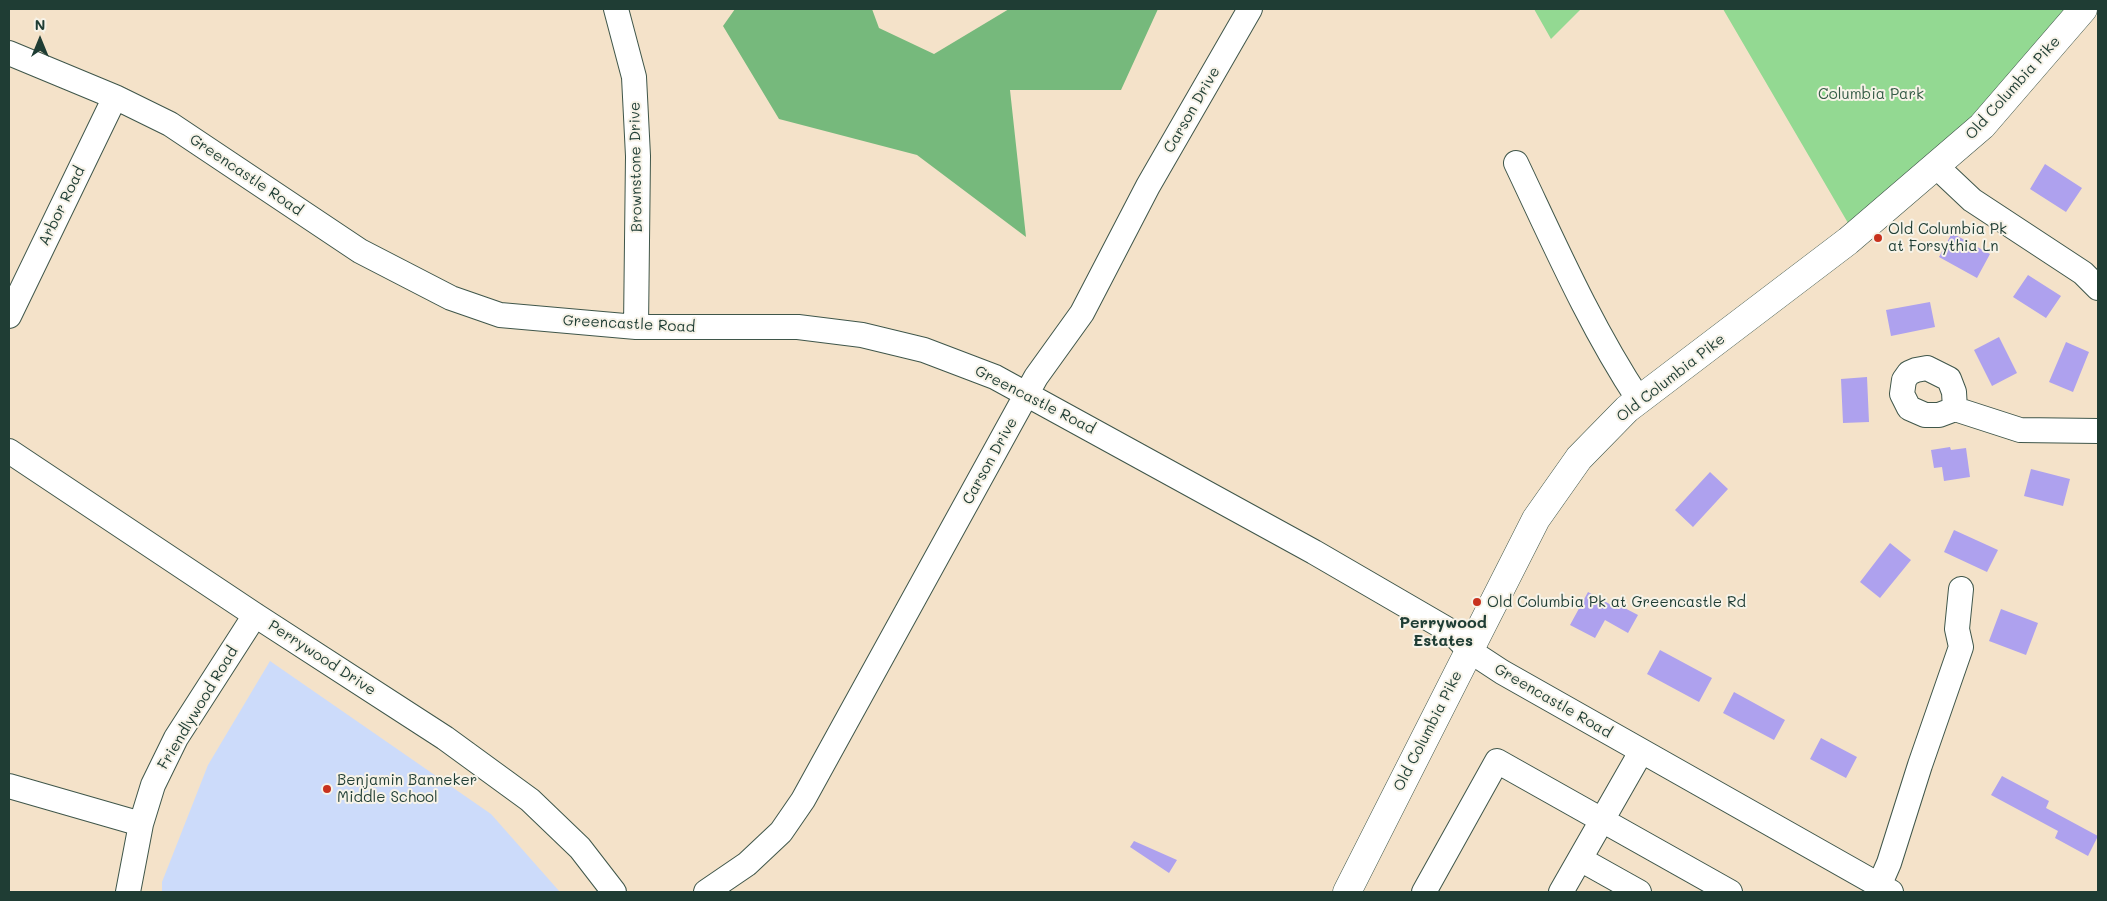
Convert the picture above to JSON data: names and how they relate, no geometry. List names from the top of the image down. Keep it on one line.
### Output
{"streets":{"main road":["Old Columbia Pike"],"street":["Carson Drive","Brownstone Drive","Greencastle Road","Arbor Road","Perrywood Drive","Friendlywood Road"]},"crossings":[["Old Columbia Pike","Greencastle Road"],["Carson Drive","Greencastle Road"],["Brownstone Drive","Greencastle Road"],["Greencastle Road","Arbor Road"],["Perrywood Drive","Friendlywood Road"]],"districts":["Perrywood Estates"],"parks":["Columbia Park"],"places":["Old Columbia Pk at Forsythia Ln","Old Columbia Pk at Greencastle Rd","Benjamin Banneker Middle School"],"north":"top"}
